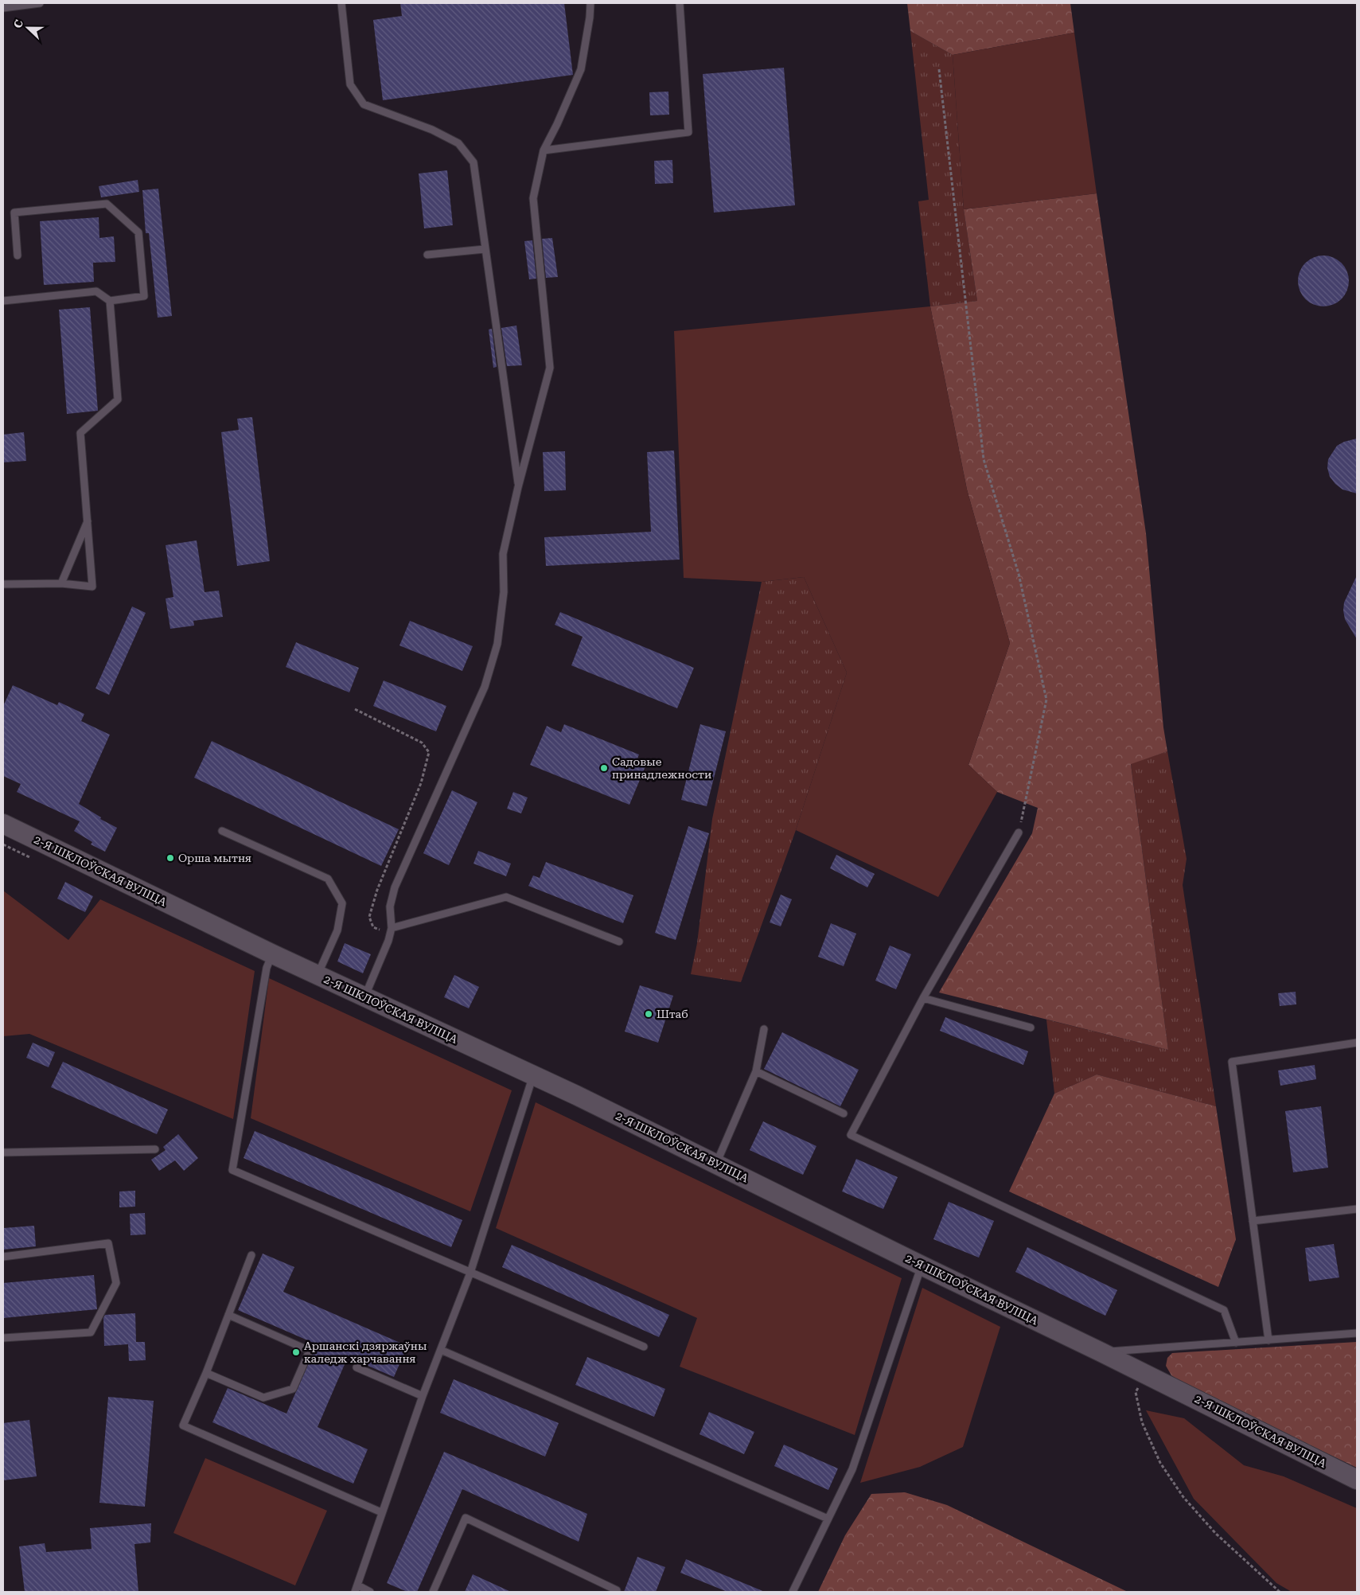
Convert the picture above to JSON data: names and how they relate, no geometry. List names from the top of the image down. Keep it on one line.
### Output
{"streets":{"street":["2-Я ШКЛОЎСКАЯ ВУЛІЦА"]},"places":["Садовые принадлежности","Орша мытня","Штаб","Аршанскі дзяржаўны каледж харчавання"],"north":"left"}
